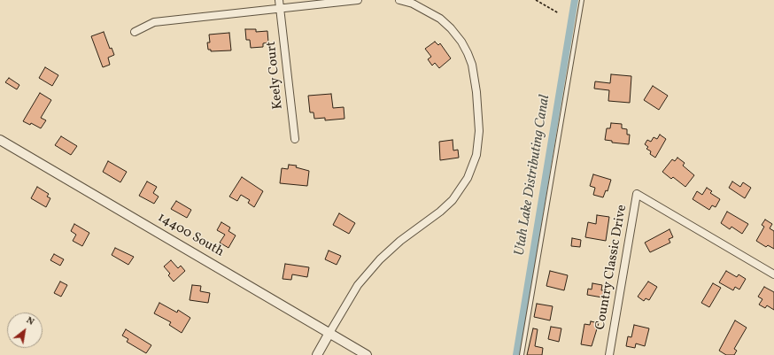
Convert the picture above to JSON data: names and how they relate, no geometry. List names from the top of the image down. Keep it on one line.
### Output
{"streets":{"street":["Keely Court","14400 South","Country Classic Drive"]},"water":["Utah Lake Distributing Canal"],"north":"top right"}
